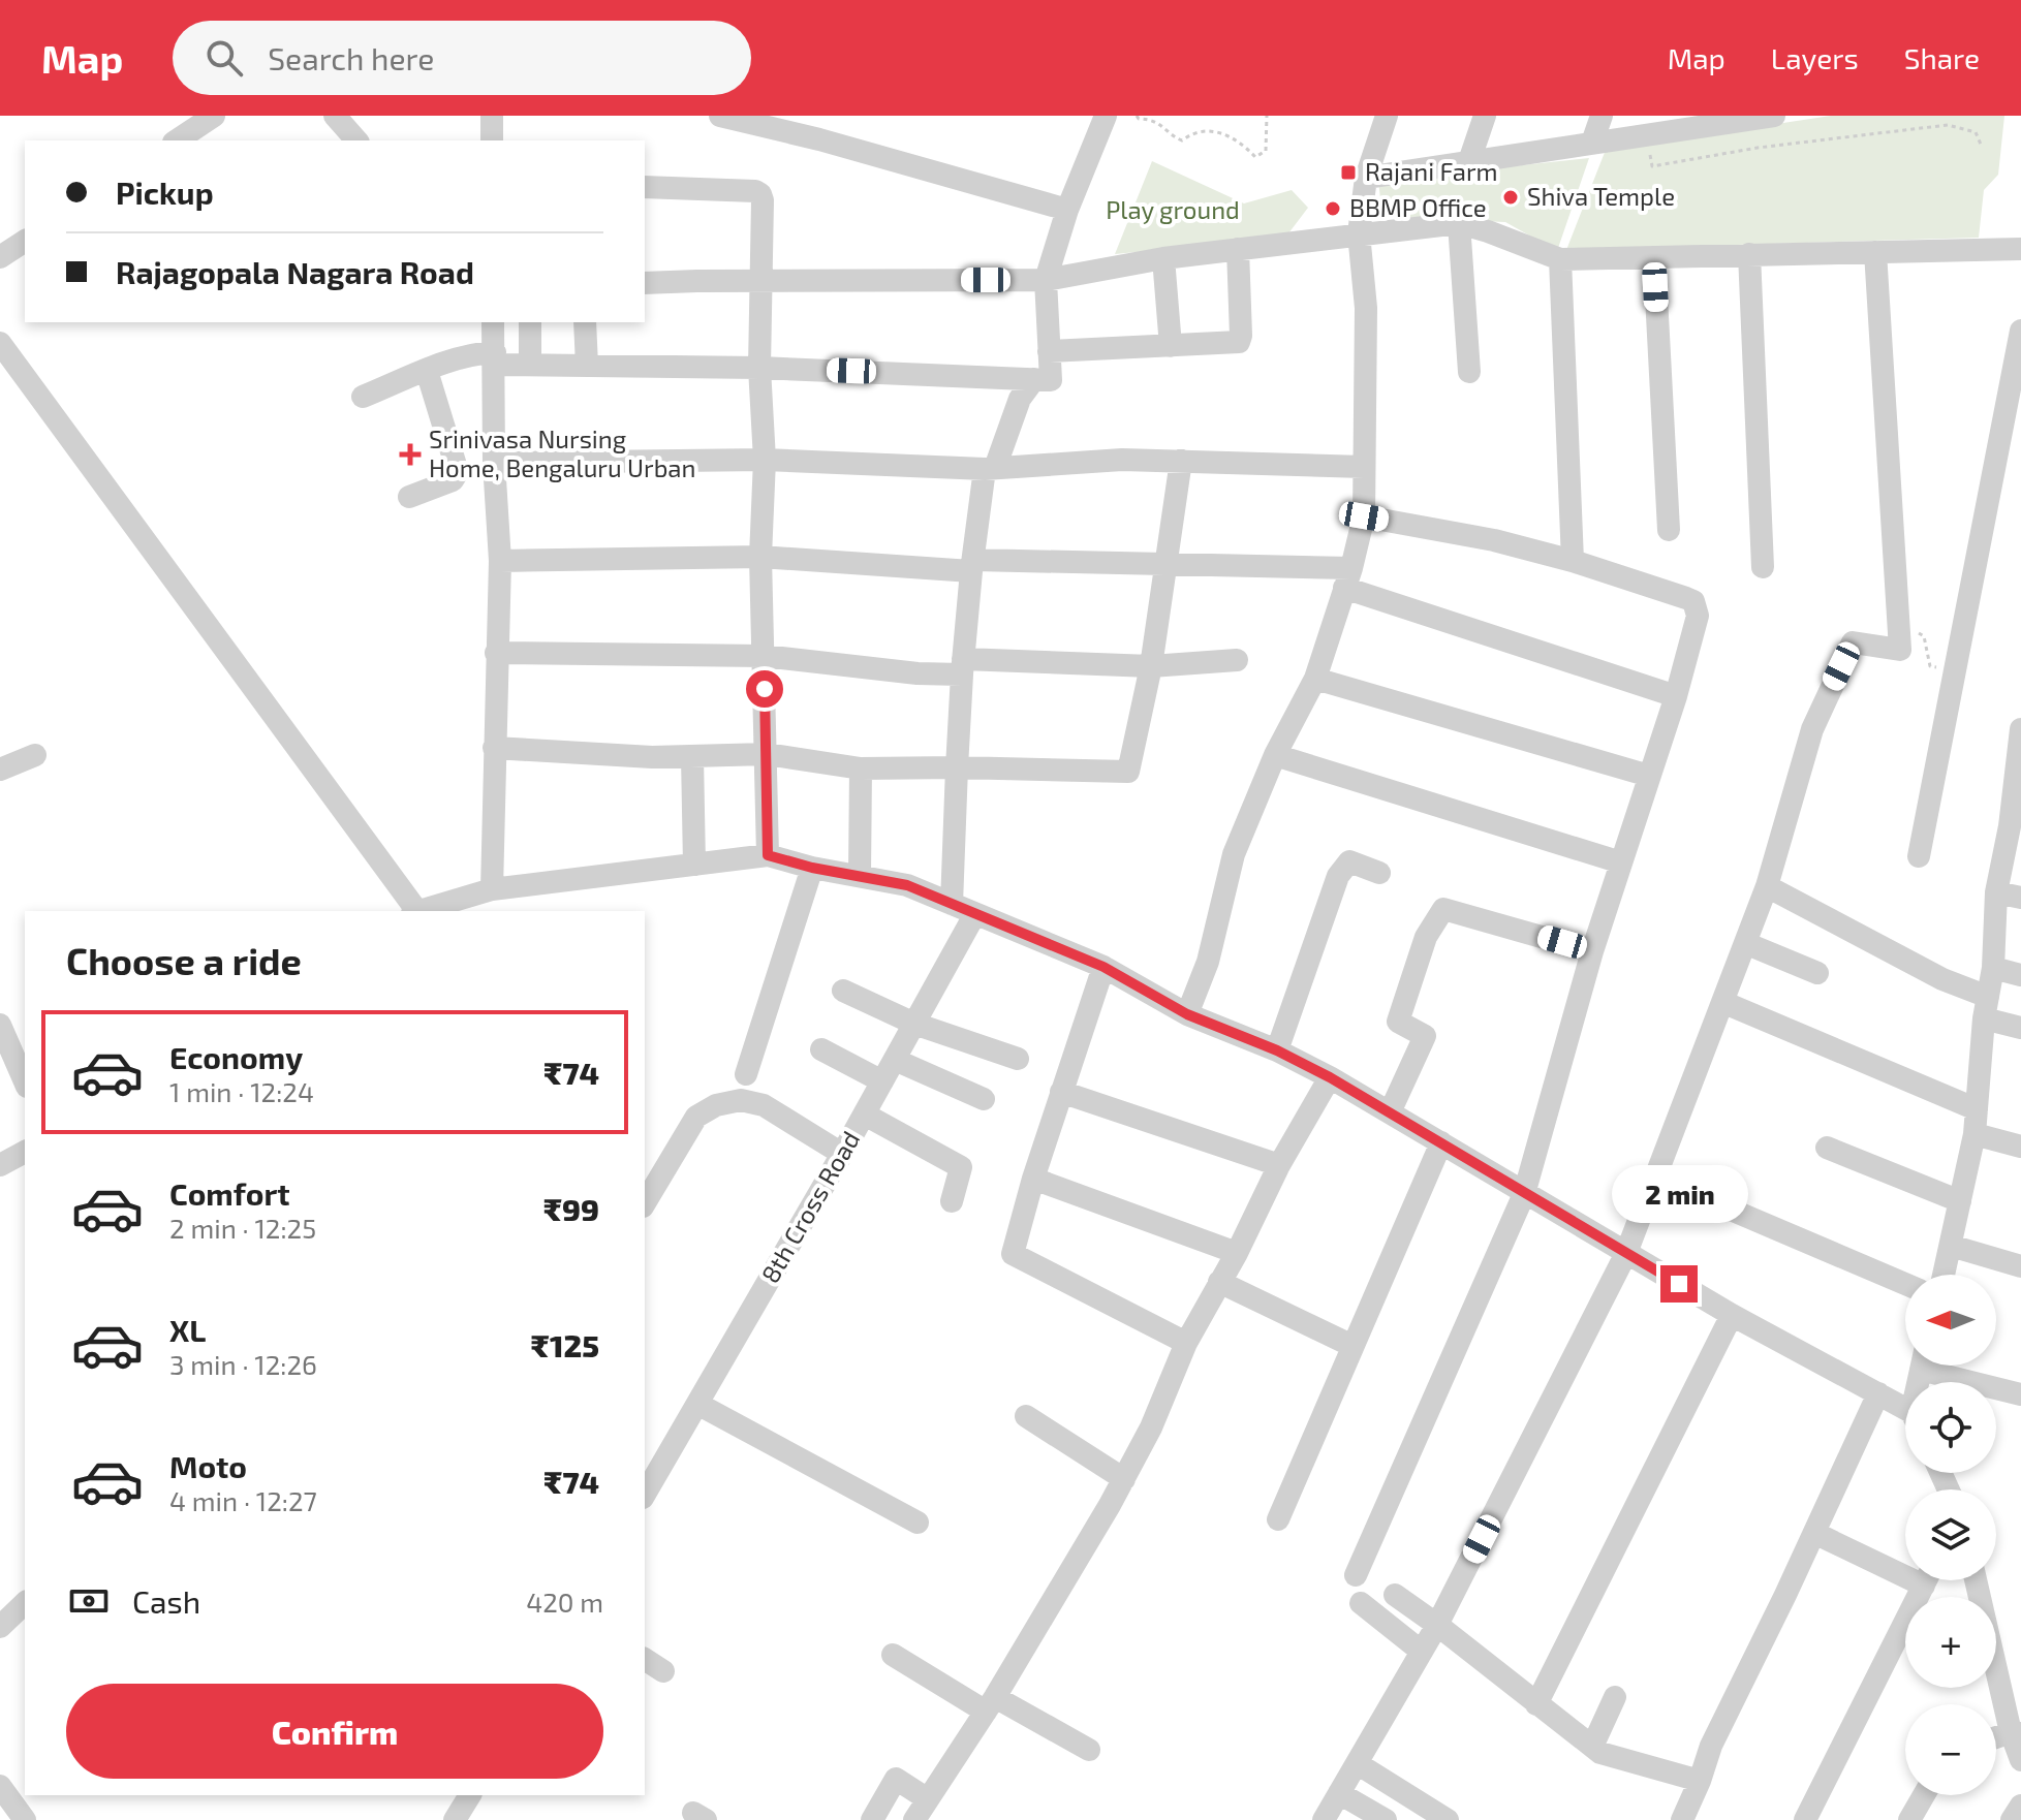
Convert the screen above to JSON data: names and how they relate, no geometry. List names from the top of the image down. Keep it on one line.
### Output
{"streets":{"street":["8th Cross Road"]},"parks":["Play ground"],"places":{"transit":["Rajani Farm"],"other":["Shiva Temple","BBMP Office"],"health":["Srinivasa Nursing Home, Bengaluru Urban"]},"north":"left","page":{"header":"Map","search":"Search here","nav":["Map","Layers","Share"],"banner":["Pickup","Rajagopala Nagara Road"],"heading":"Choose a ride","list":[{"name":"Economy","note":"1 min · 12:24","value":"₹74"},{"name":"Comfort","note":"2 min · 12:25","value":"₹99"},{"name":"XL","note":"3 min · 12:26","value":"₹125"},{"name":"Moto","note":"4 min · 12:27","value":"₹74"}],"bubble":"2 min","map_buttons":["+","−"],"pay":["Cash","420 m"],"buttons":"Confirm"}}
